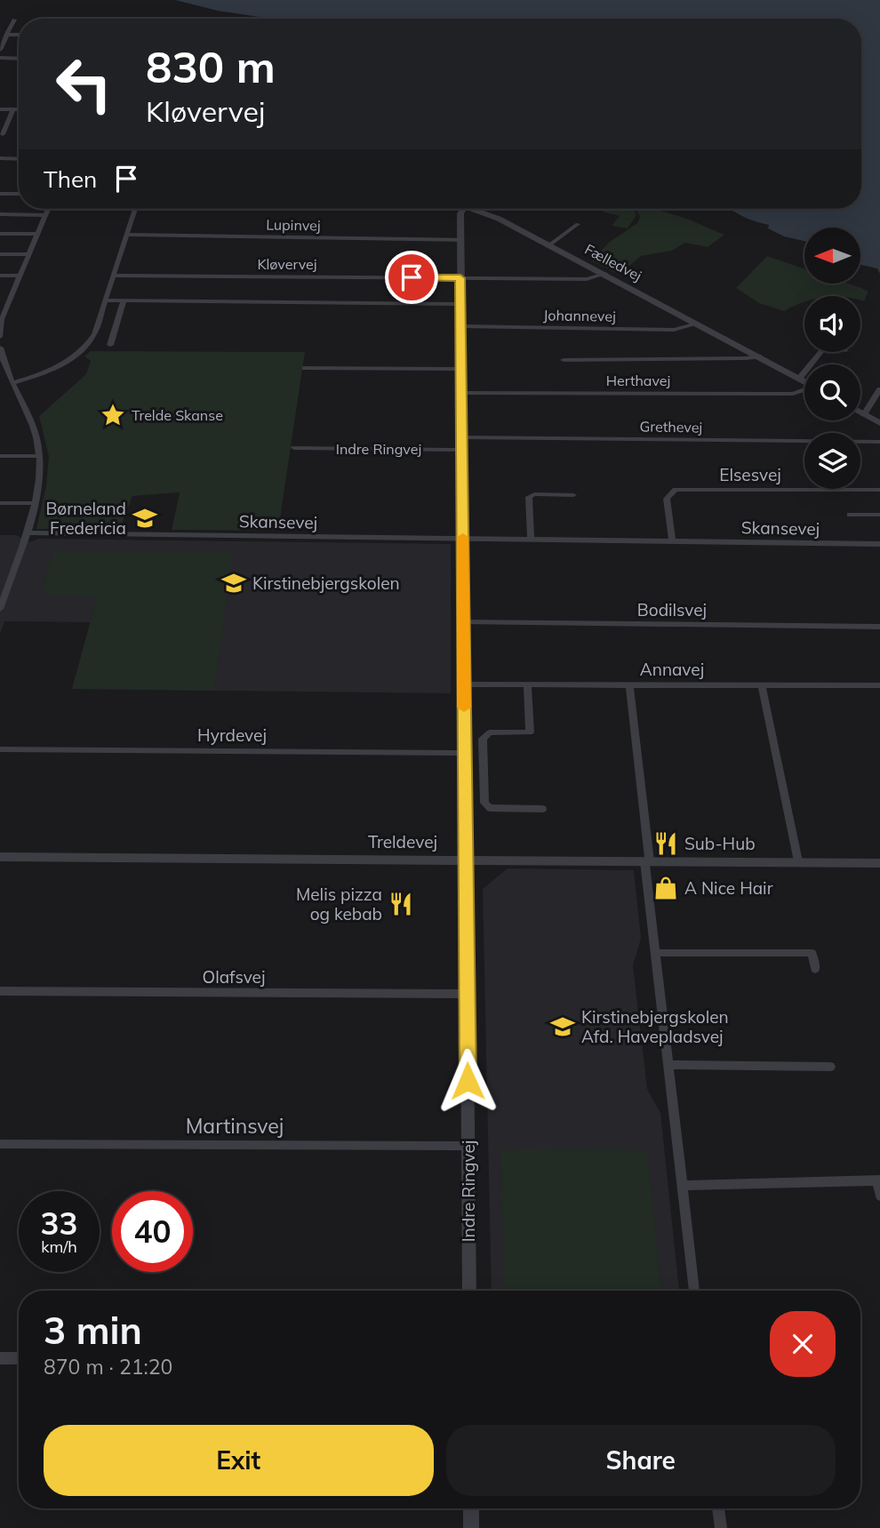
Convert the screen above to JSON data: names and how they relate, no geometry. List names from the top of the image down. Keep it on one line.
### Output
{"streets":{"street":["Lupinvej","Fælledvej","Kløvervej","Johannevej","Herthavej","Grethevej","Indre Ringvej","Elsesvej","Skansevej","Bodilsvej","Annavej","Hyrdevej","Treldevej","Olafsvej","Martinsvej"]},"crossings":[["Lupinvej","Indre Ringvej"],["Fælledvej","Kløvervej"],["Fælledvej","Johannevej"],["Kløvervej","Indre Ringvej"],["Johannevej","Indre Ringvej"],["Herthavej","Indre Ringvej"],["Grethevej","Indre Ringvej"],["Indre Ringvej","Skansevej"],["Indre Ringvej","Bodilsvej"],["Indre Ringvej","Annavej"],["Indre Ringvej","Hyrdevej"],["Indre Ringvej","Treldevej"],["Indre Ringvej","Olafsvej"],["Indre Ringvej","Martinsvej"],["Elsesvej","Skansevej"]],"places":{"place":["Trelde Skanse"],"school or university":["Børneland Fredericia","Kirstinebjergskolen","Kirstinebjergskolen Afd. Havepladsvej"],"restaurant":["Sub-Hub","Melis pizza og kebab"],"shop":["A Nice Hair"]},"north":"left","page":{"turn":["830 m","Kløvervej"],"then":"Then","speed":"33 km/h","limit":"40","heading":["3 min","870 m · 21:20"],"buttons":["Exit","Share"]}}
